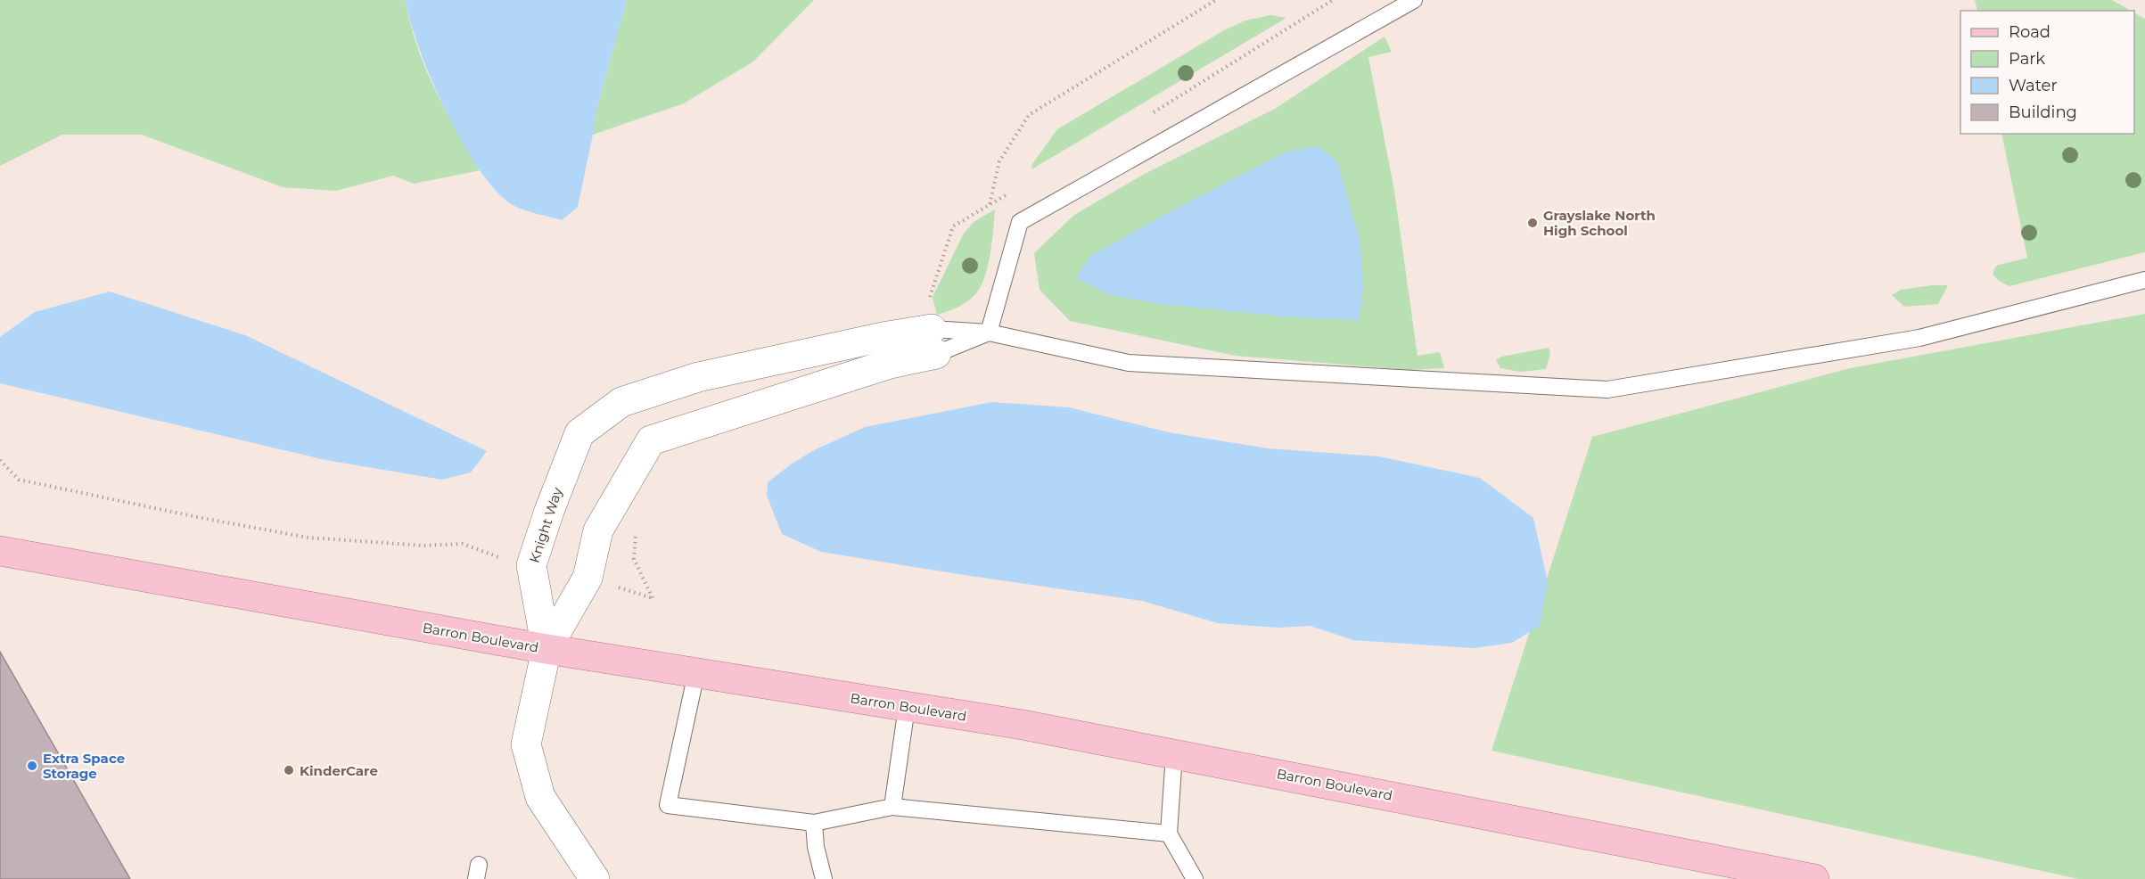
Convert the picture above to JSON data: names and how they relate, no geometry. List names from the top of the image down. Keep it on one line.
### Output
{"streets":{"main road":["Barron Boulevard"],"street":["Knight Way"]},"crossings":[["Knight Way","Barron Boulevard"]],"places":["Grayslake North High School","Extra Space Storage","KinderCare"],"legend":["Road","Park","Water","Building"]}
